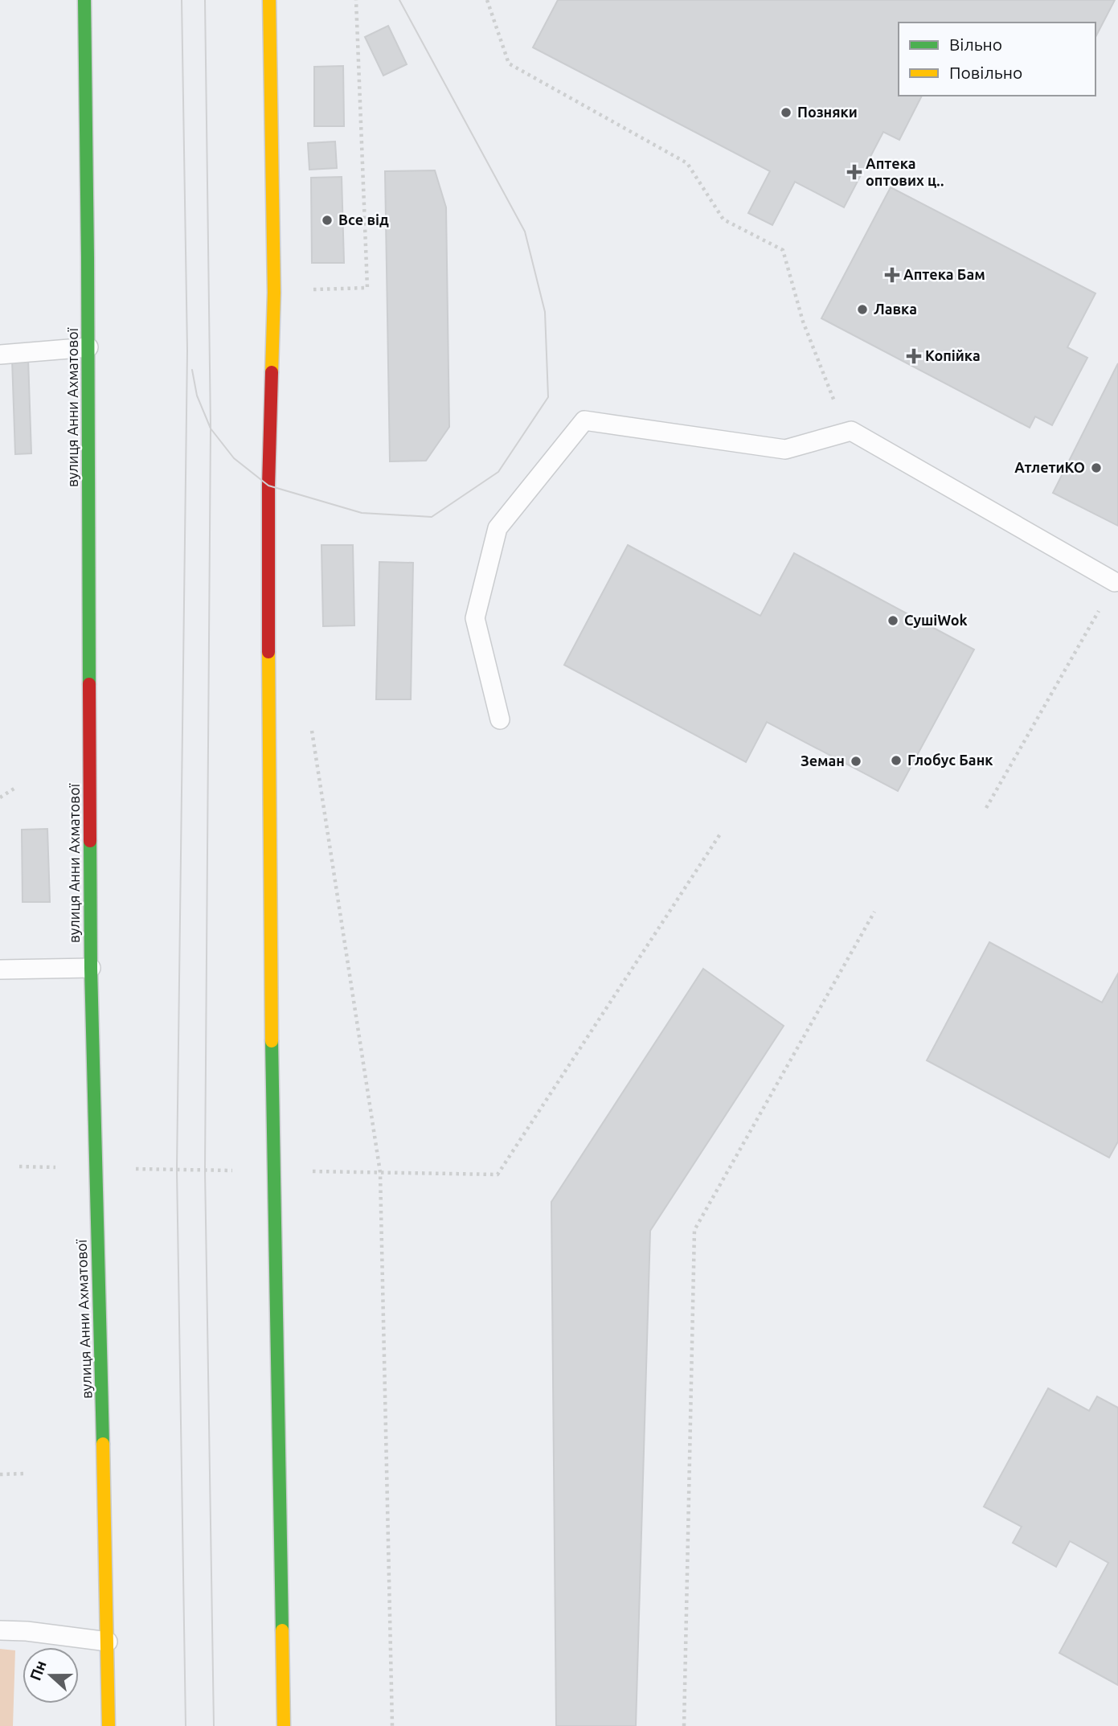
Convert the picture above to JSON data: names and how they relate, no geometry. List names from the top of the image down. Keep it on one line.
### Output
{"streets":{"main road":["вулиця Анни Ахматової"]},"places":{"other":["Позняки","Все від","Лавка","АтлетиКО","СушіWok","Глобус Банк","Земан"],"health":["Аптека оптових ц‥","Аптека Бам","Копійка"]},"legend":["Вільно","Повільно"],"north":"left"}
